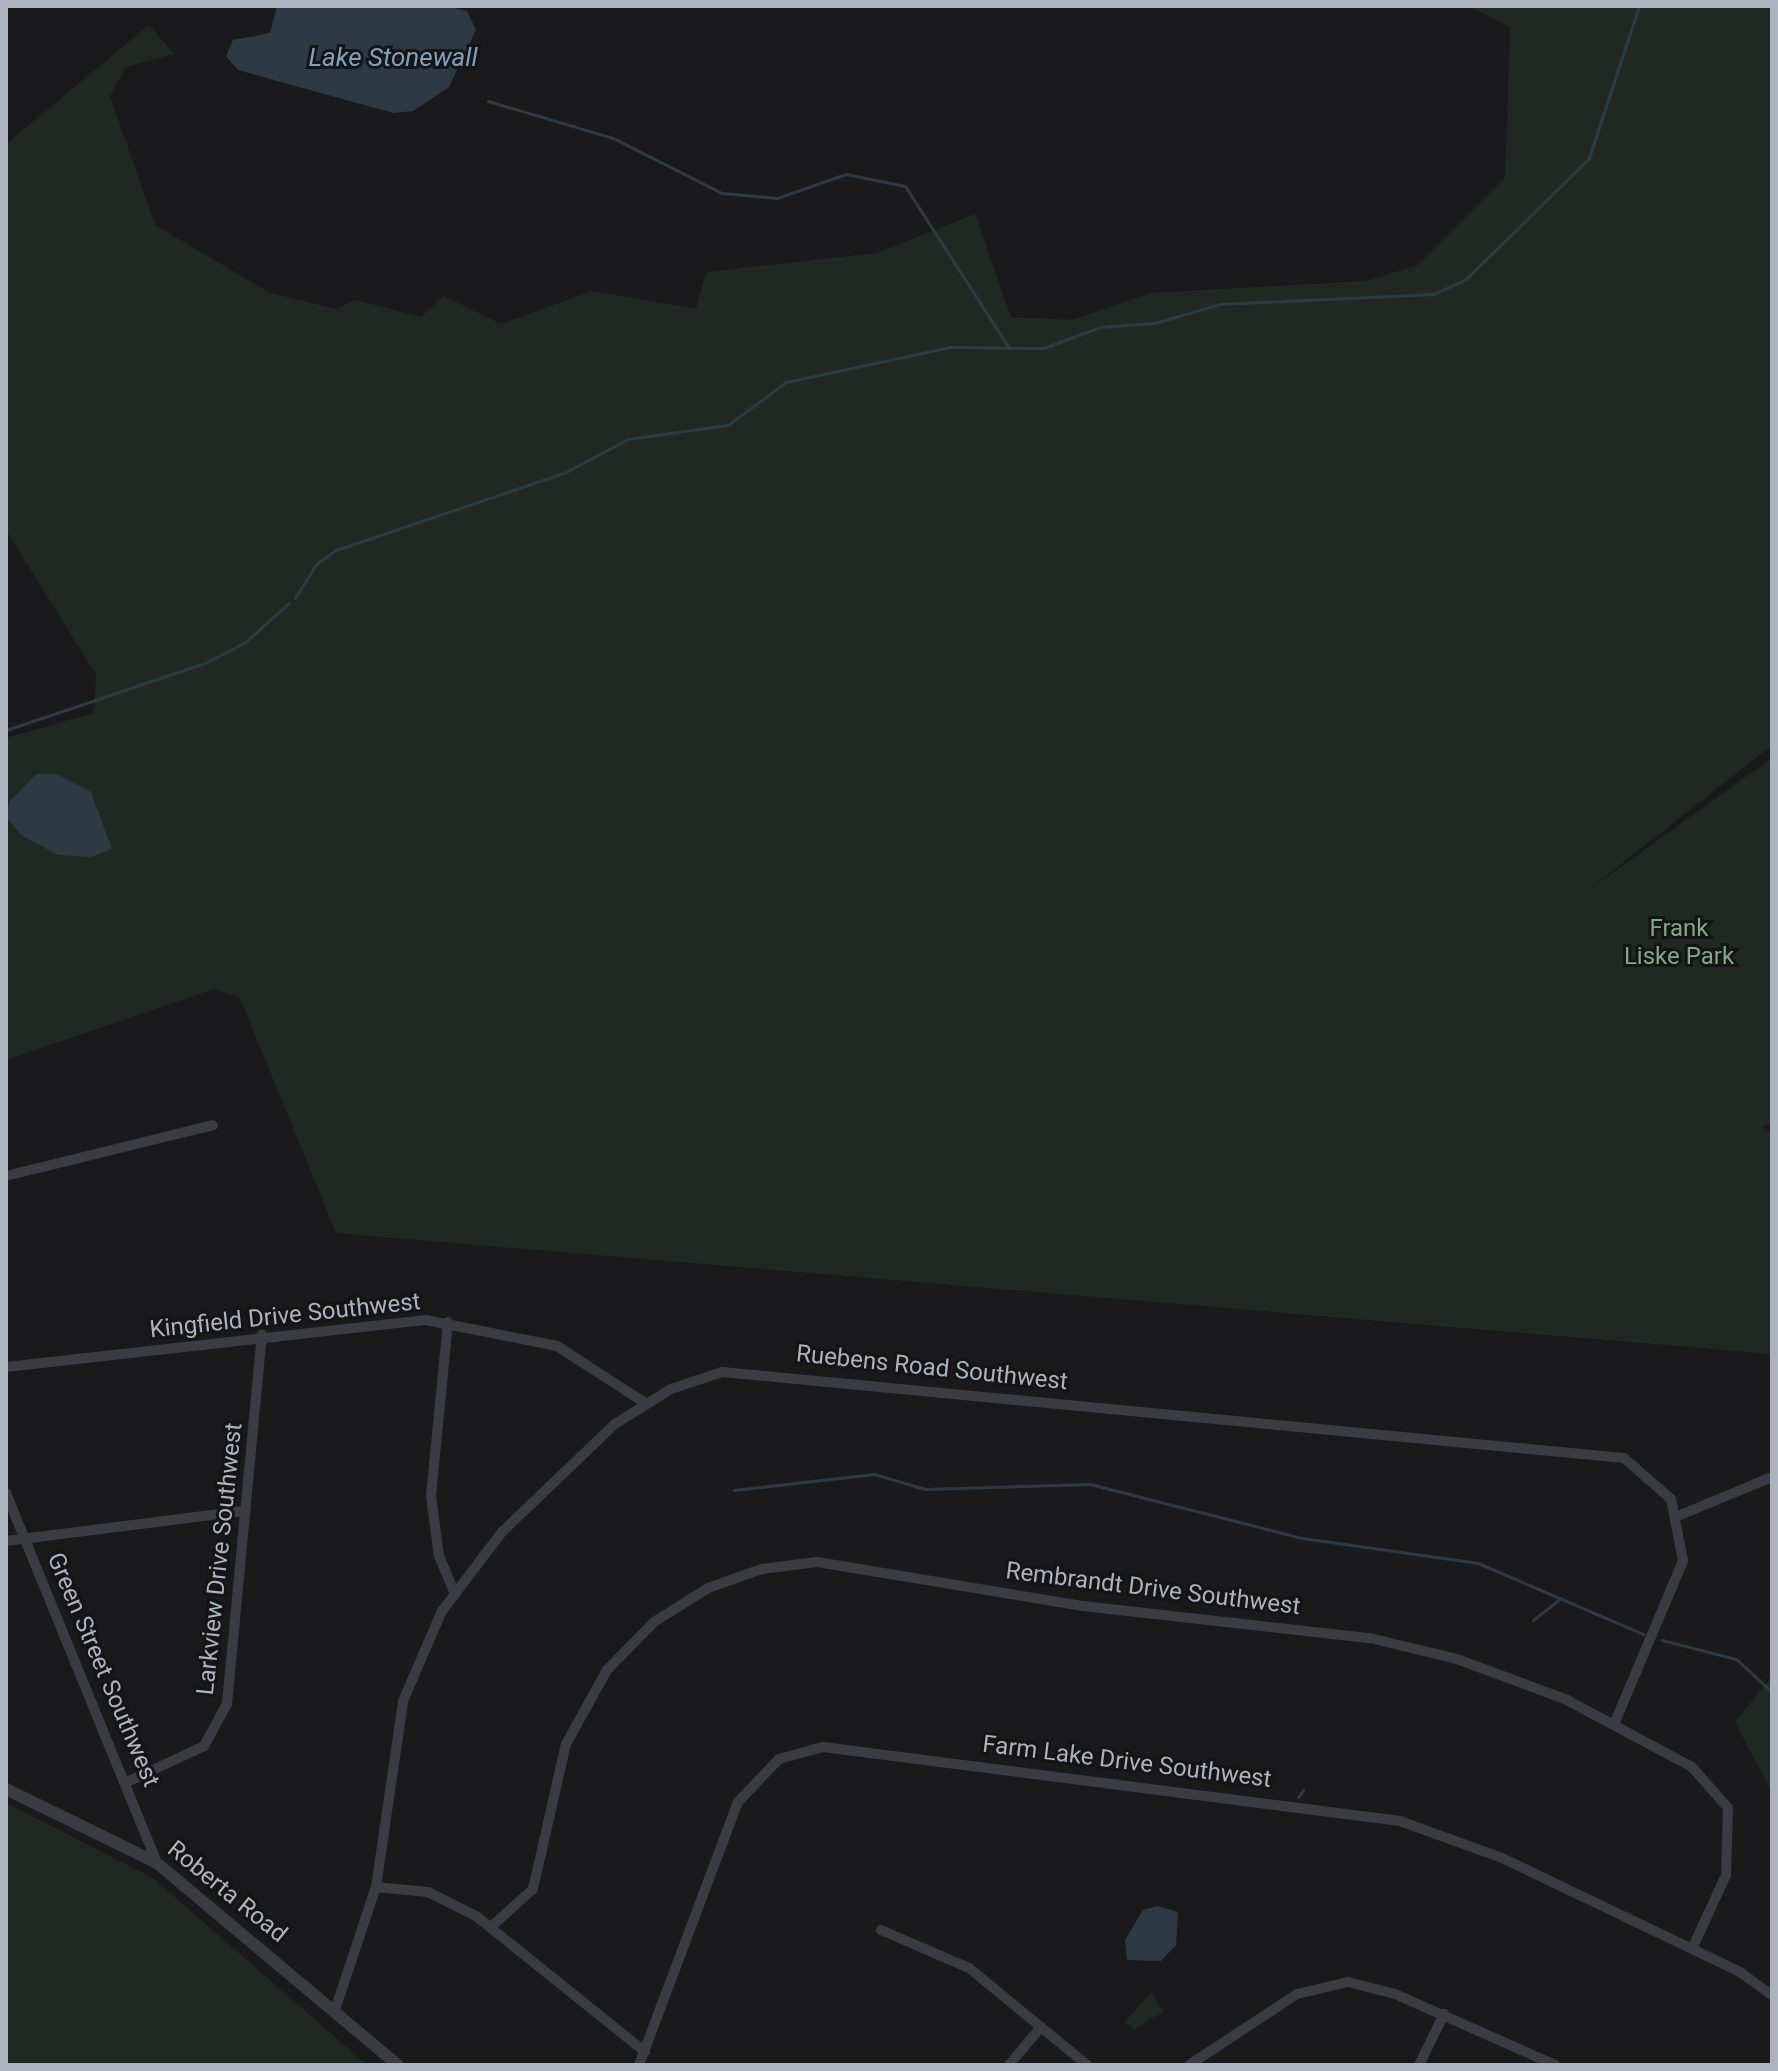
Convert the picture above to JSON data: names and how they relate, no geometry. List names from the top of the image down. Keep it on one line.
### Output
{"streets":{"street":["Kingfield Drive Southwest","Ruebens Road Southwest","Larkview Drive Southwest","Rembrandt Drive Southwest","Green Street Southwest","Farm Lake Drive Southwest","Roberta Road"]},"crossings":[["Kingfield Drive Southwest","Ruebens Road Southwest"],["Kingfield Drive Southwest","Larkview Drive Southwest"],["Ruebens Road Southwest","Roberta Road"],["Larkview Drive Southwest","Green Street Southwest"],["Rembrandt Drive Southwest","Farm Lake Drive Southwest"],["Green Street Southwest","Roberta Road"]],"water":["Lake Stonewall"],"parks":["Frank Liske Park"]}
